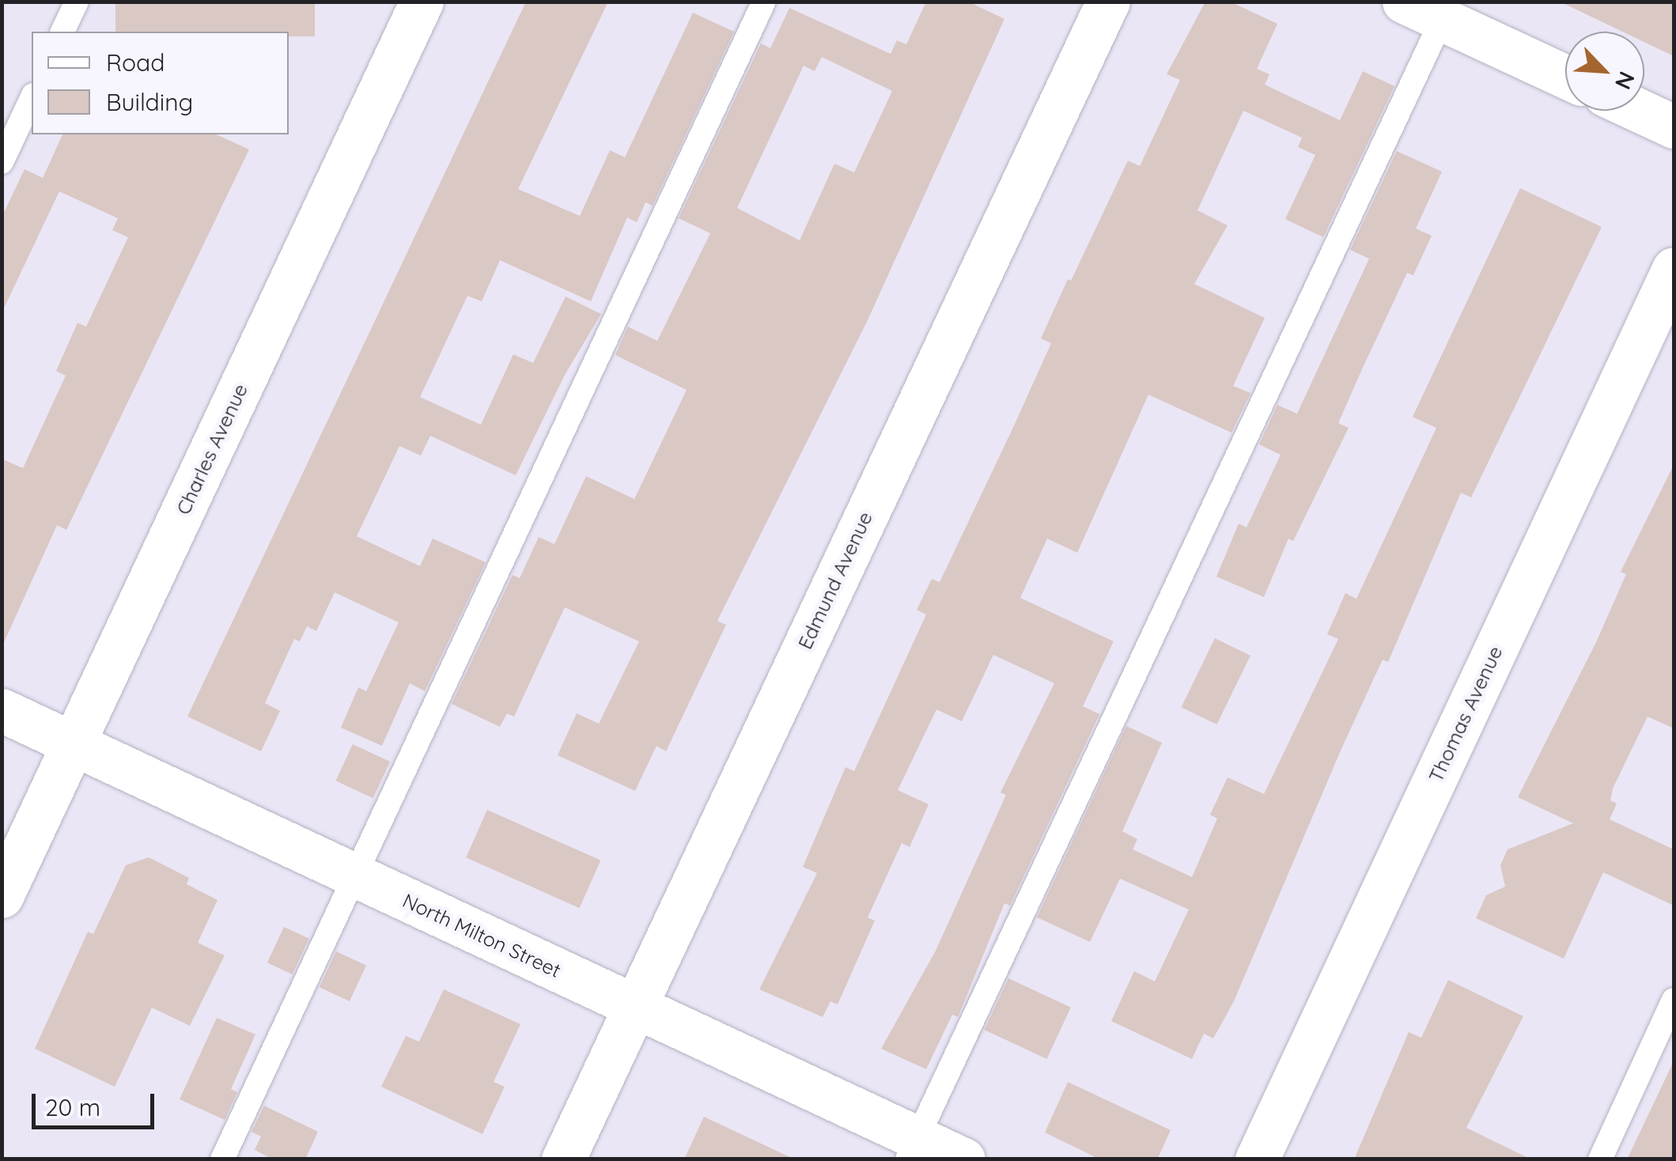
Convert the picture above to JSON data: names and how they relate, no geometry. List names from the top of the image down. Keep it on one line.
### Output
{"streets":{"street":["Charles Avenue","Edmund Avenue","Thomas Avenue","North Milton Street"]},"crossings":[["Charles Avenue","North Milton Street"],["Edmund Avenue","North Milton Street"]],"legend":["Road","Building"],"scale_bar":"20 m","north":"bottom right"}
